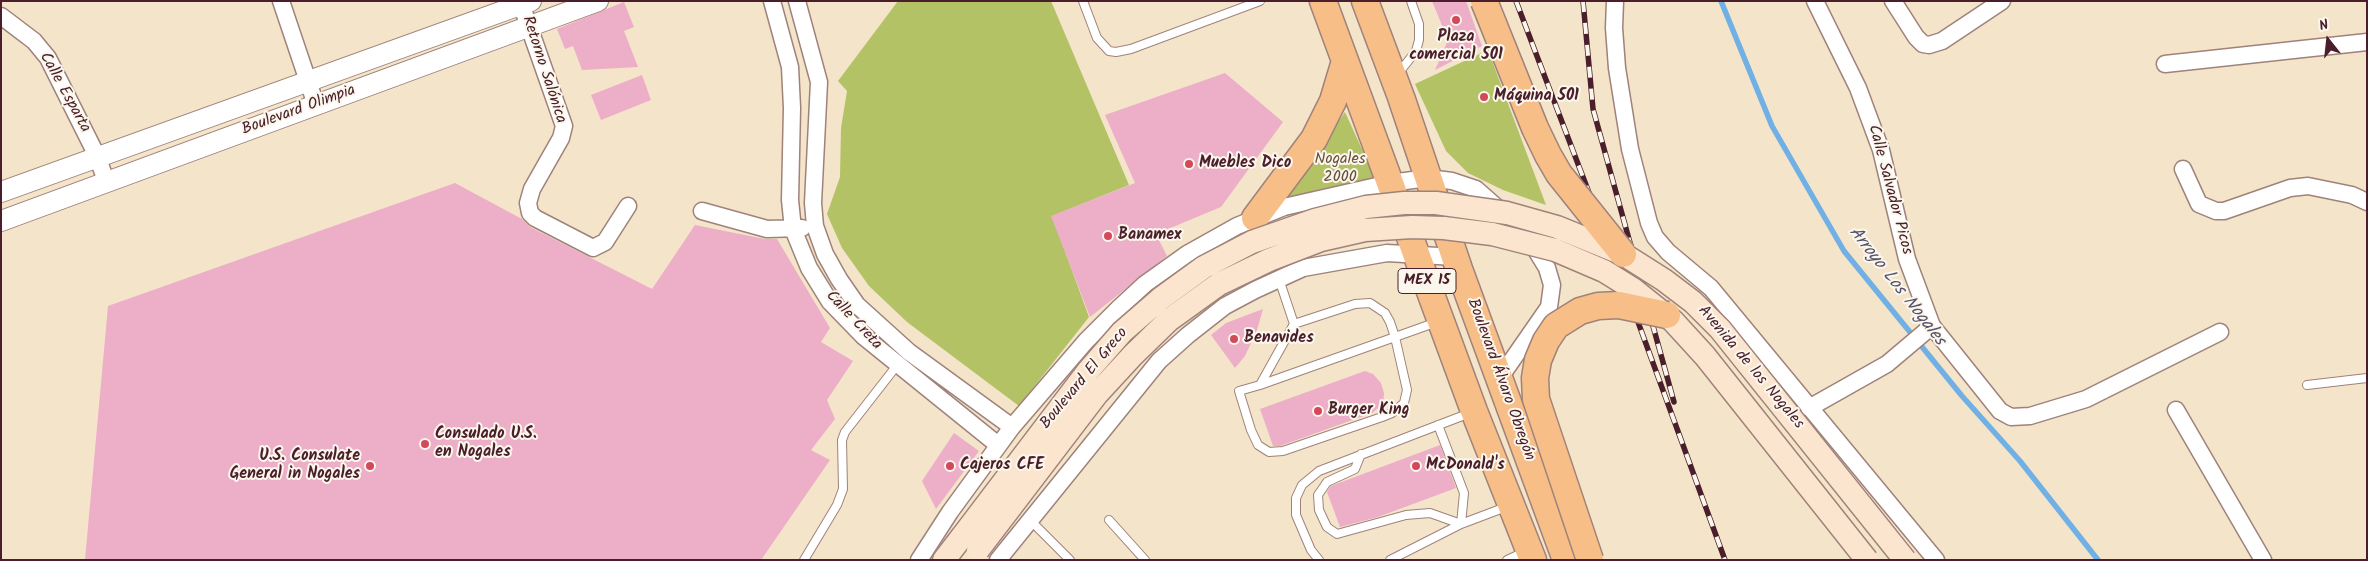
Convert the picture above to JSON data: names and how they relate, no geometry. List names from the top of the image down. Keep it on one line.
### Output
{"streets":{"highway":["MEX 15","Boulevard Álvaro Obregón"],"main road":["Avenida de los Nogales","Boulevard El Greco"],"street":["Retorno Salónica","Calle Esparta","Boulevard Olimpia","Calle Salvador Picos","Calle Creta"]},"crossings":[["Retorno Salónica","Boulevard Olimpia"],["Calle Esparta","Boulevard Olimpia"],["Avenida de los Nogales","Boulevard El Greco"]],"water":["Arroyo Los Nogales"],"parks":["Nogales 2000"],"places":["Plaza comercial 501","Máquina 501","Muebles Dico","Banamex","Benavides","Burger King","Consulado U.S. en Nogales","U.S. Consulate General in Nogales","Cajeros CFE","McDonald's"],"north":"top"}
